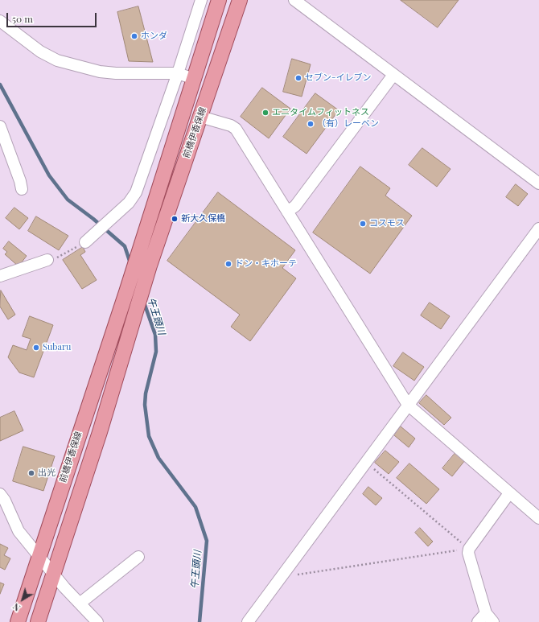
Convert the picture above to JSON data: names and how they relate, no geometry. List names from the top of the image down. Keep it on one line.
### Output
{"streets":{"main road":["前橋伊香保線"]},"water":["午王頭川"],"places":["ホンダ","セブン-イレブン","エニタイムフィットネス","（有）レーベン","新大久保橋","コスモス","ドン・キホーテ","Subaru","出光"],"scale_bar":"50 m","north":"bottom left"}
